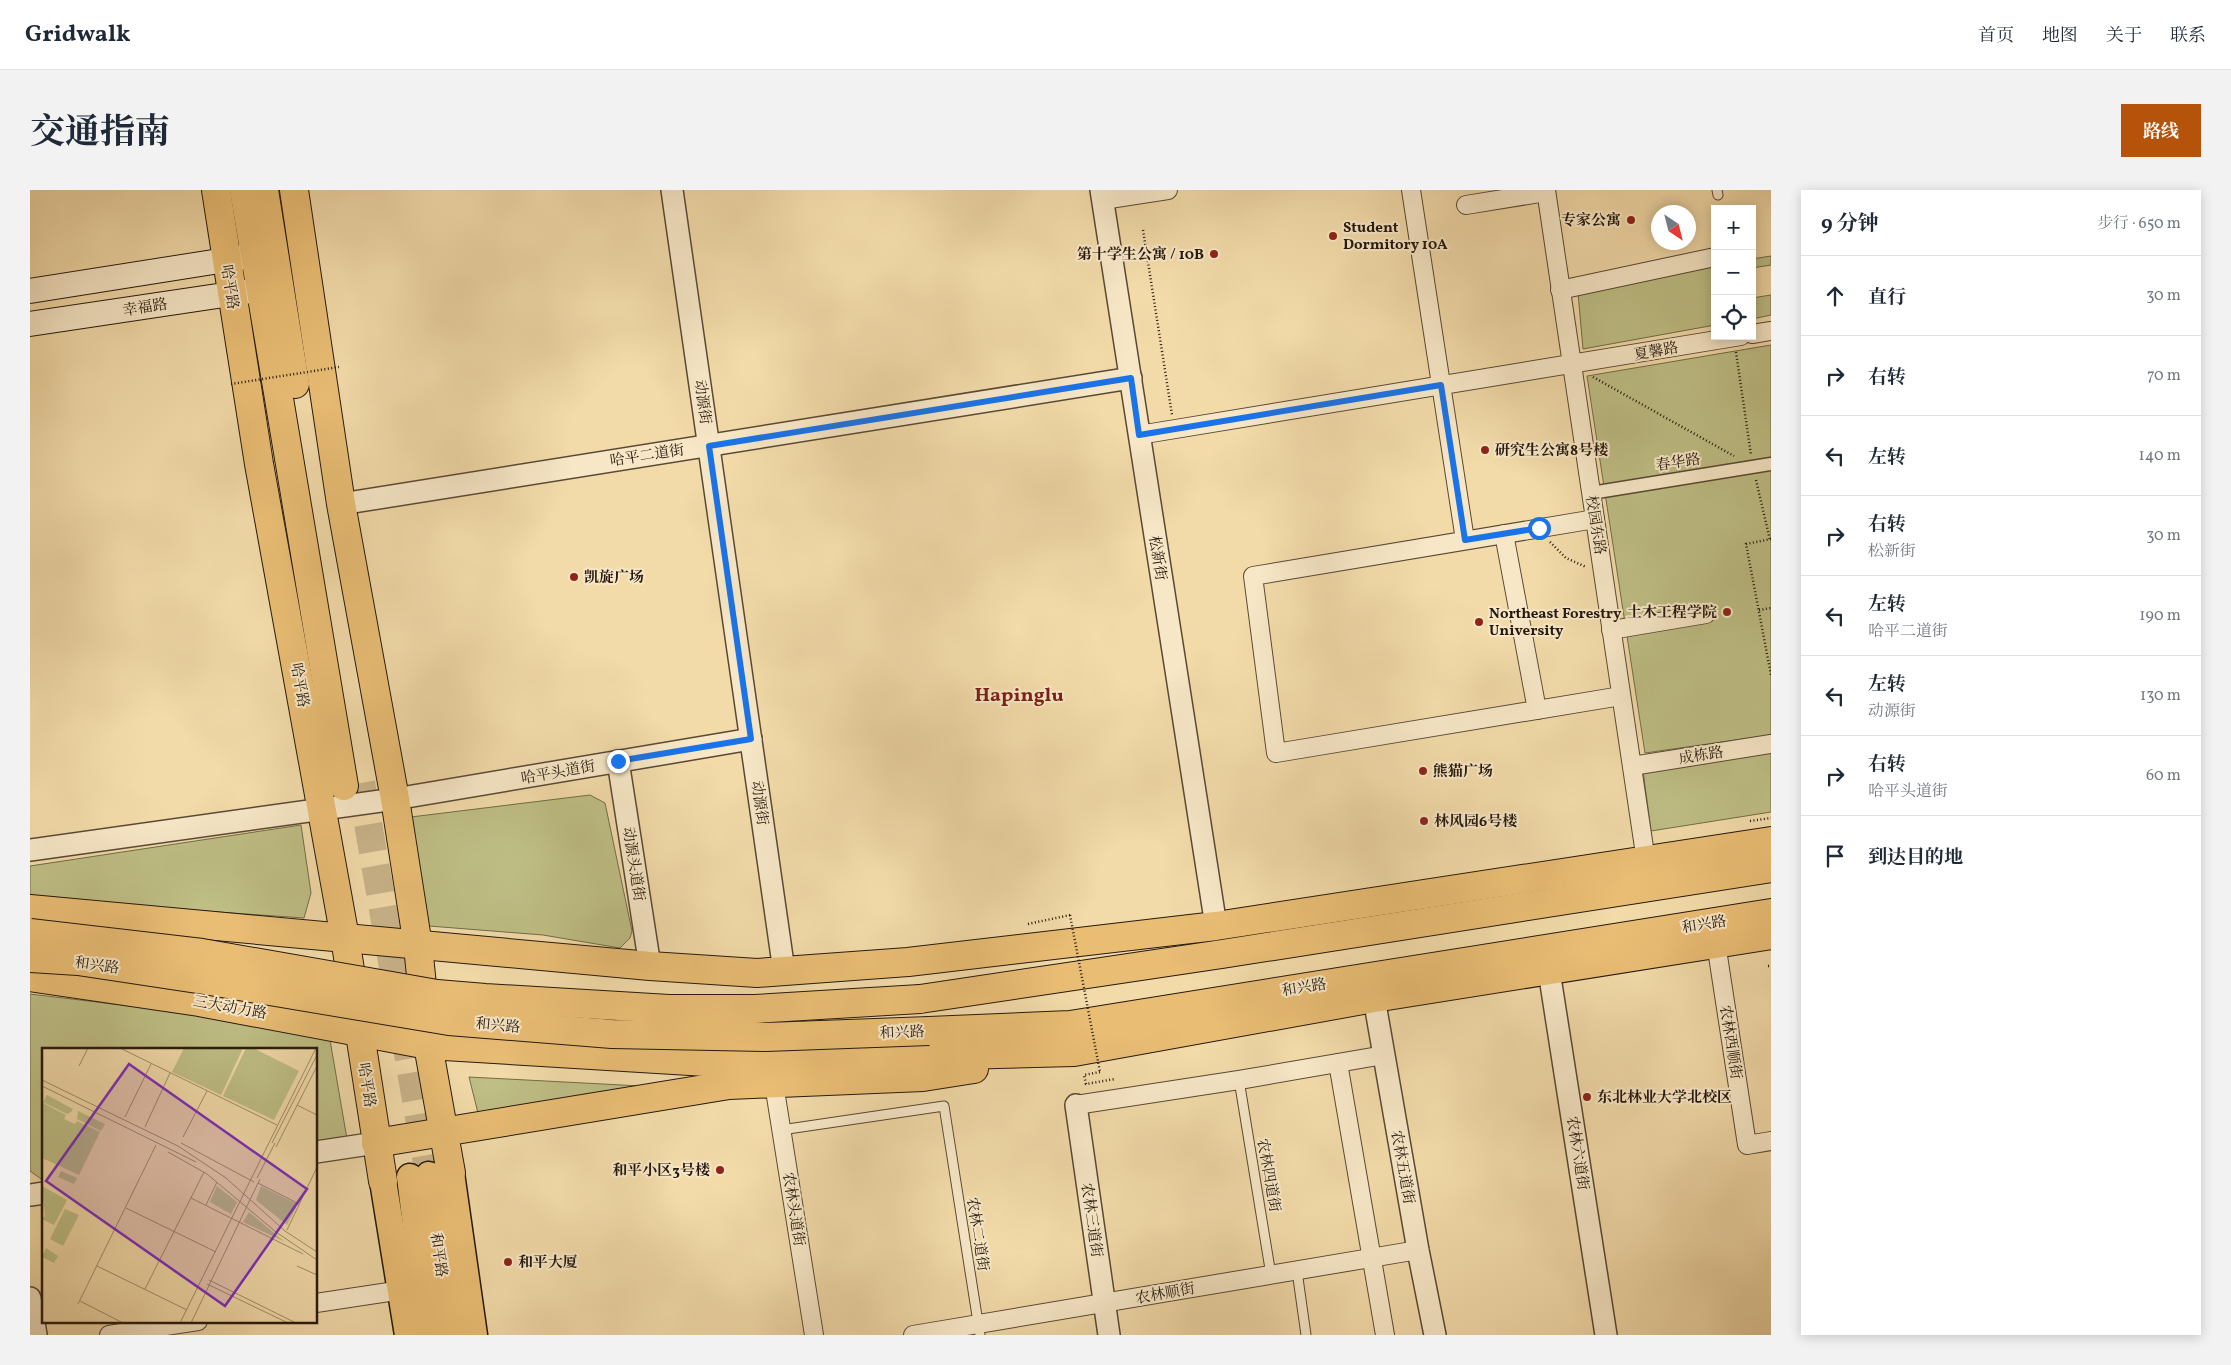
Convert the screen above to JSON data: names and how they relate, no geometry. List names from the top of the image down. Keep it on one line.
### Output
{"streets":{"highway":["哈平路","和兴路","三大动力路"],"main road":["幸福路","和平路"],"street":["夏馨路","动源街","哈平二道街","春华路","校园东路","松新街","成栋路","哈平头道街","动源头道街","农林西顺街","农林六道街","农林五道街","农林头道街","农林三道街","农林顺街"],"lane":["农林四道街","农林二道街"]},"crossings":[["哈平路","幸福路"],["哈平路","哈平头道街"],["哈平路","和兴路"],["哈平路","三大动力路"],["夏馨路","校园东路"],["夏馨路","松新街"],["动源街","哈平二道街"],["动源街","哈平头道街"],["哈平二道街","松新街"],["春华路","校园东路"],["校园东路","成栋路"],["哈平头道街","动源头道街"],["和兴路","三大动力路"],["和兴路","农林西顺街"],["和兴路","农林六道街"],["和兴路","农林五道街"],["和兴路","农林头道街"],["农林五道街","农林顺街"],["农林四道街","农林顺街"],["农林头道街","农林二道街"],["农林三道街","农林顺街"],["农林二道街","农林顺街"]],"districts":["Hapinglu"],"places":["专家公寓","Student Dormitory 10A","第十学生公寓 / 10B","研究生公寓8号楼","凯旋广场","土木工程学院","Northeast Forestry University","熊猫广场","林风园6号楼","东北林业大学北校区","和平小区3号楼","和平大厦"],"north":"bottom right","page":{"header":"Gridwalk","nav":["首页","地图","关于","联系"],"title":"交通指南","buttons":"路线","heading":["9 分钟","步行 · 650 m"],"map_buttons":["+","−"],"list":[["直行","30 m"],["右转","70 m"],["左转","140 m"],["右转","松新街","30 m"],["左转","哈平二道街","190 m"],["左转","动源街","130 m"],["右转","哈平头道街","60 m"],"到达目的地"]}}
